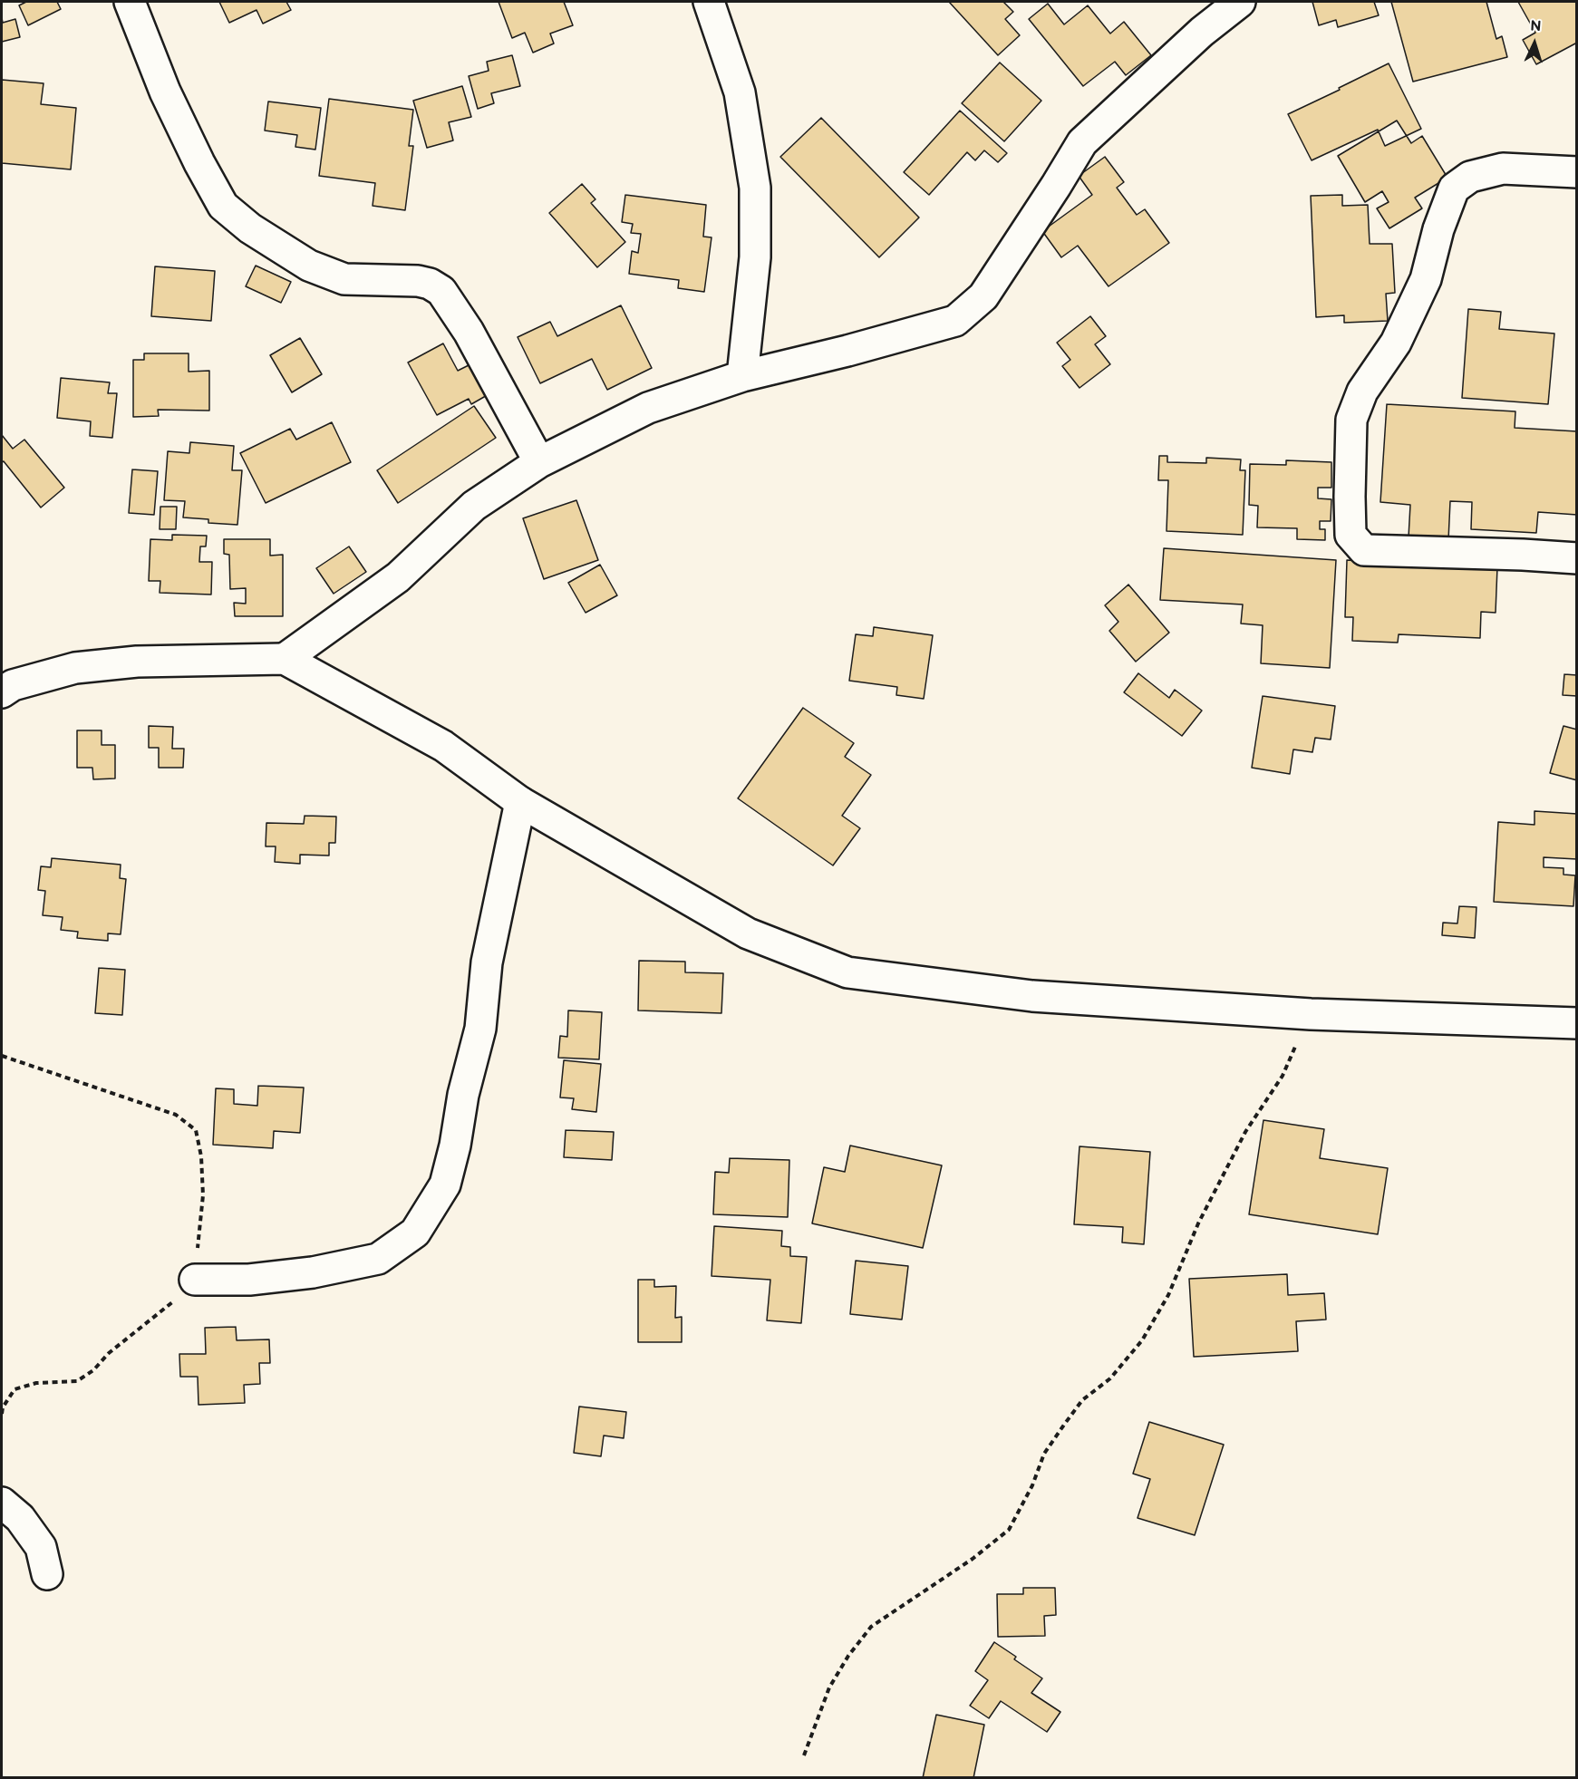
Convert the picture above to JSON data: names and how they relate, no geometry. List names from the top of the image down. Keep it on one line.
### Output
{"north":"top"}
